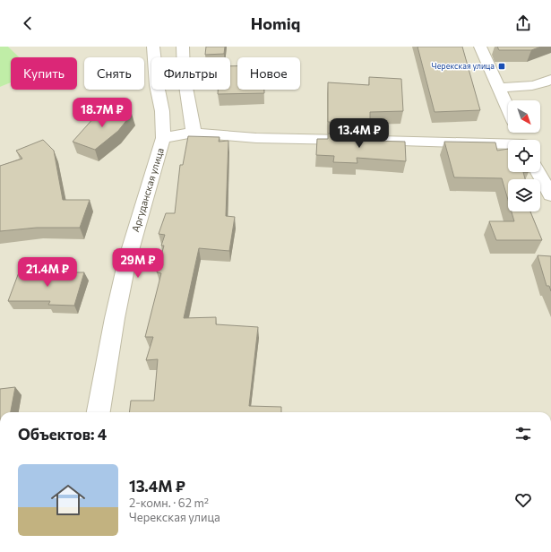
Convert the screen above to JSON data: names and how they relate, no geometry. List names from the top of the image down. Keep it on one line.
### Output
{"streets":{"street":["Аргуданская улица"]},"places":{"transit":["Черекская улица"]},"north":"bottom right","page":{"header":"Homiq","chip":["Купить","Снять","Фильтры","Новое"],"price":["18.7M ₽","13.4M ₽","29M ₽","21.4M ₽"],"heading":"Объектов: 4","list":[{"name":"13.4M ₽","note":"2-комн. · 62 m² · Черекская улица"}]}}
